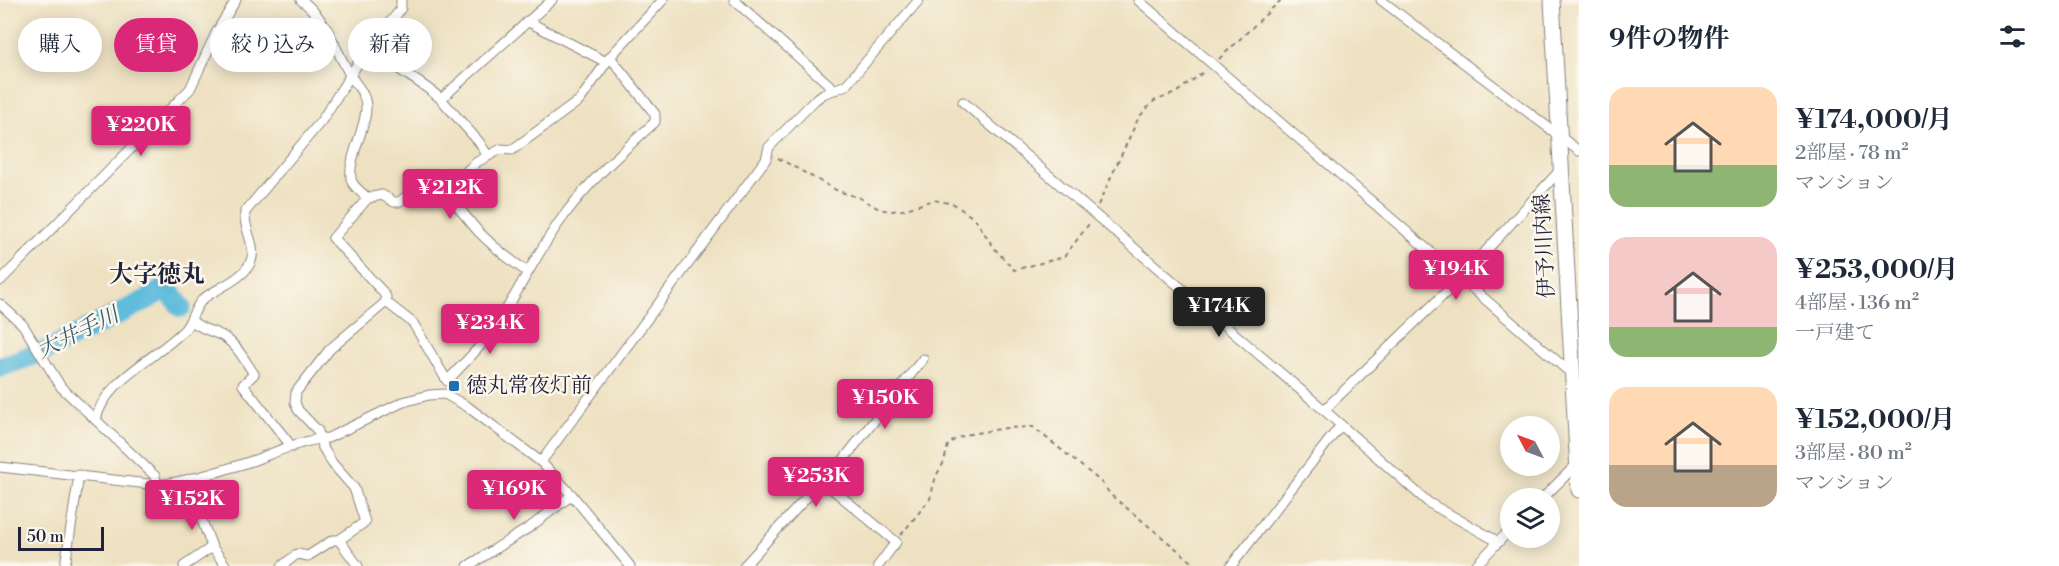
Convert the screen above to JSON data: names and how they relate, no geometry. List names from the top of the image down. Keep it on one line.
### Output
{"streets":{"main road":["伊予川内線"]},"districts":["大字徳丸"],"water":["大井手川"],"places":{"transit":["徳丸常夜灯前"]},"scale_bar":"50 m","north":"top left","page":{"heading":"9件の物件","chip":["購入","賃貸","絞り込み","新着"],"list":[{"name":"¥174,000/月","note":"2部屋 · 78 m² · マンション"},{"name":"¥253,000/月","note":"4部屋 · 136 m² · 一戸建て"},{"name":"¥152,000/月","note":"3部屋 · 80 m² · マンション"}],"price":["¥220K","¥212K","¥194K","¥174K","¥234K","¥150K","¥253K","¥169K","¥152K"],"scale":"50 m"}}
